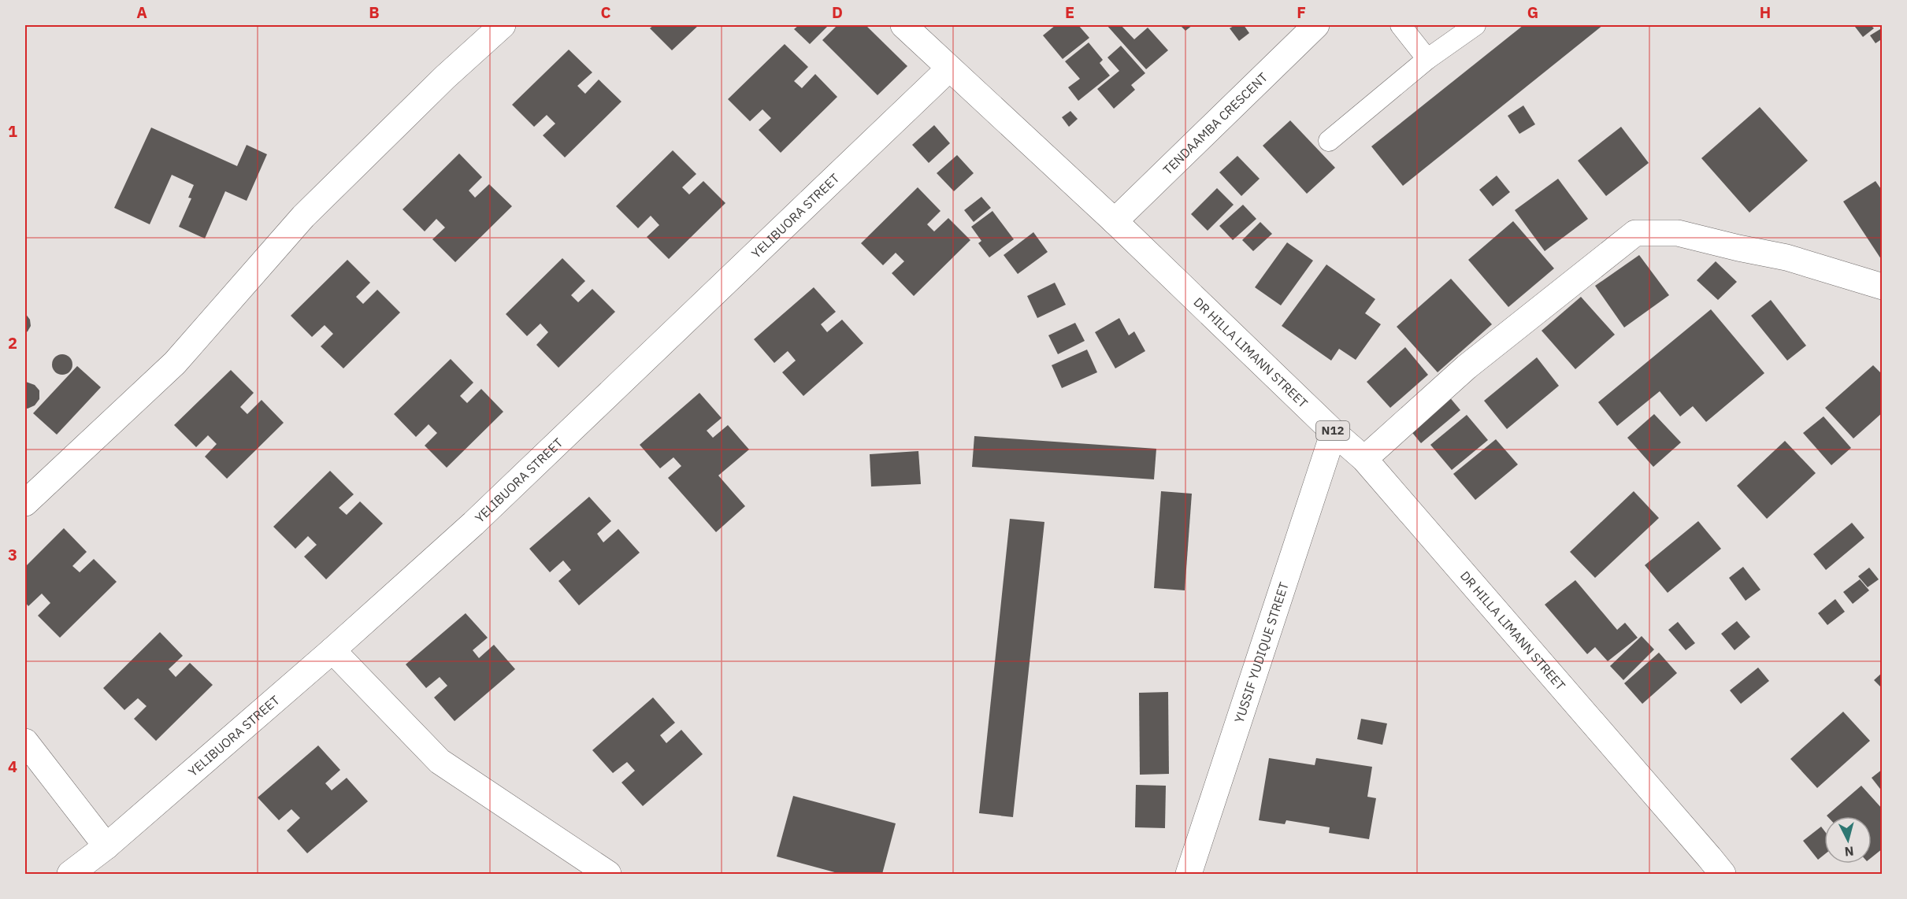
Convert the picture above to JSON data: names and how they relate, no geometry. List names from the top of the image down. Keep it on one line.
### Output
{"streets":{"main road":["TENDAAMBA CRESCENT","YELIBUORA STREET","DR HILLA LIMANN STREET","N12","YUSSIF YUDIQUE STREET"]},"crossings":[["TENDAAMBA CRESCENT","DR HILLA LIMANN STREET"],["YELIBUORA STREET","DR HILLA LIMANN STREET"],["DR HILLA LIMANN STREET","YUSSIF YUDIQUE STREET"]],"north":"bottom","grid":{"columns":["A","B","C","D","E","F","G","H"],"rows":["1","2","3","4"]}}
